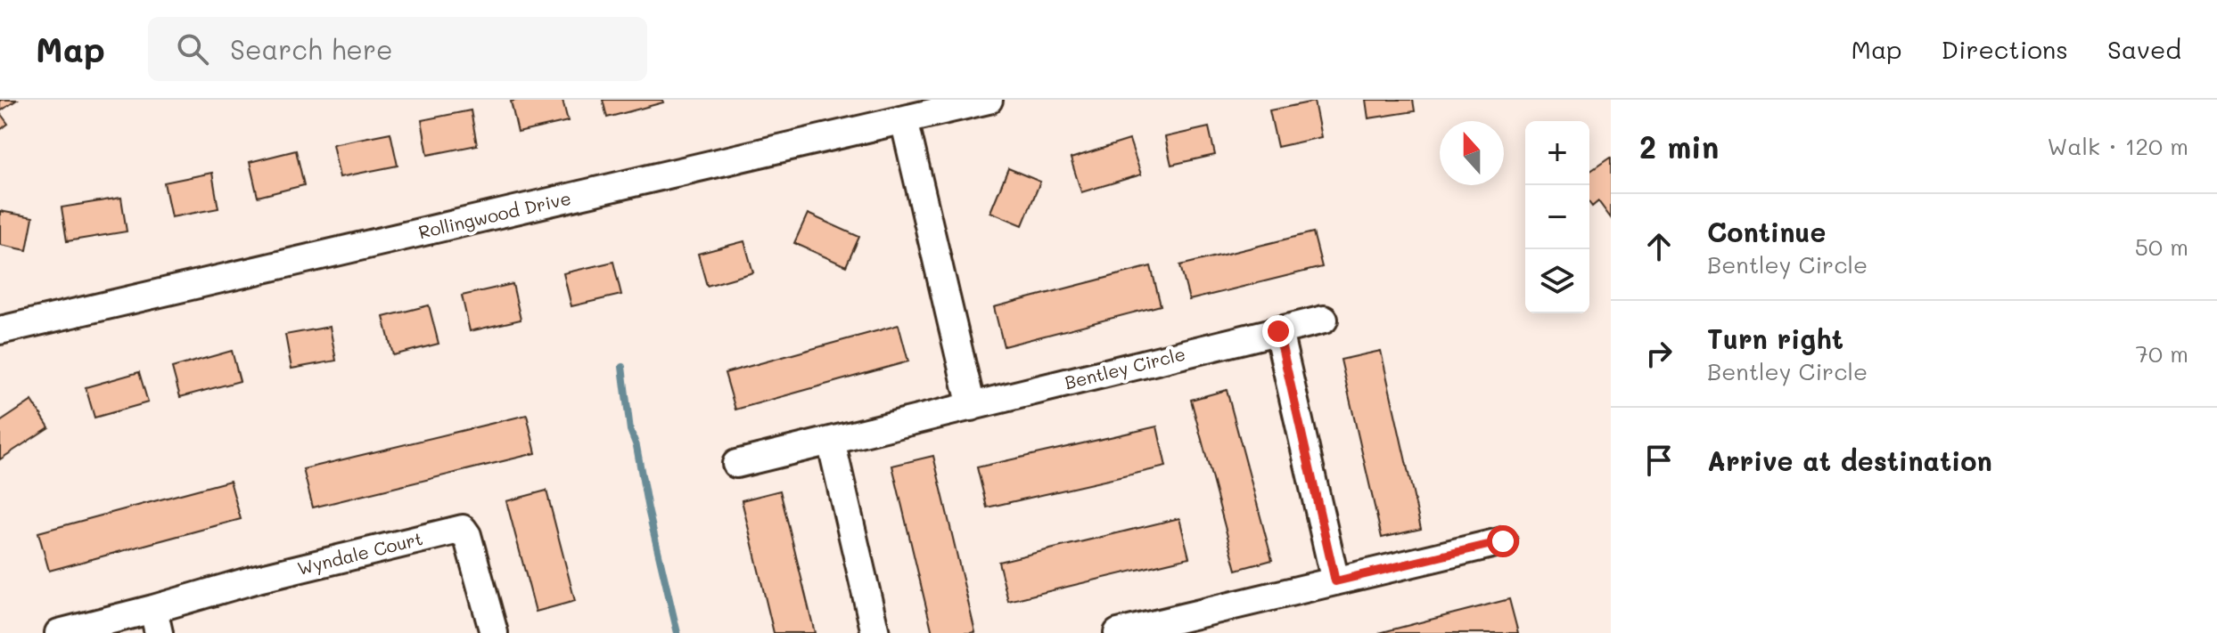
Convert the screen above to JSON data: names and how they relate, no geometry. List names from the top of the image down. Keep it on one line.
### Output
{"streets":{"street":["Rollingwood Drive","Bentley Circle","Wyndale Court"]},"north":"top","page":{"header":"Map","search":"Search here","nav":["Map","Directions","Saved"],"heading":["2 min","Walk · 120 m"],"map_buttons":["+","−"],"list":[["Continue","Bentley Circle","50 m"],["Turn right","Bentley Circle","70 m"],"Arrive at destination"]}}
